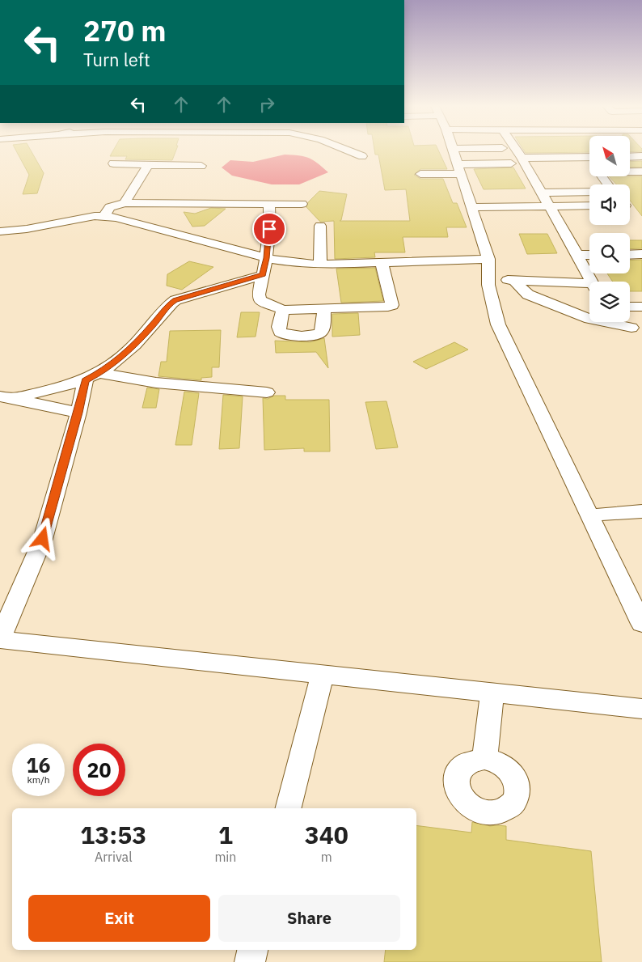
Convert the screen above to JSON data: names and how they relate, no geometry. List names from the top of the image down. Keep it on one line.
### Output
{"north":"top left","page":{"turn":["270 m","Turn left"],"speed":"16 km/h","limit":"20","eta":["13:53","Arrival","1","min","340","m"],"buttons":["Exit","Share"]}}
